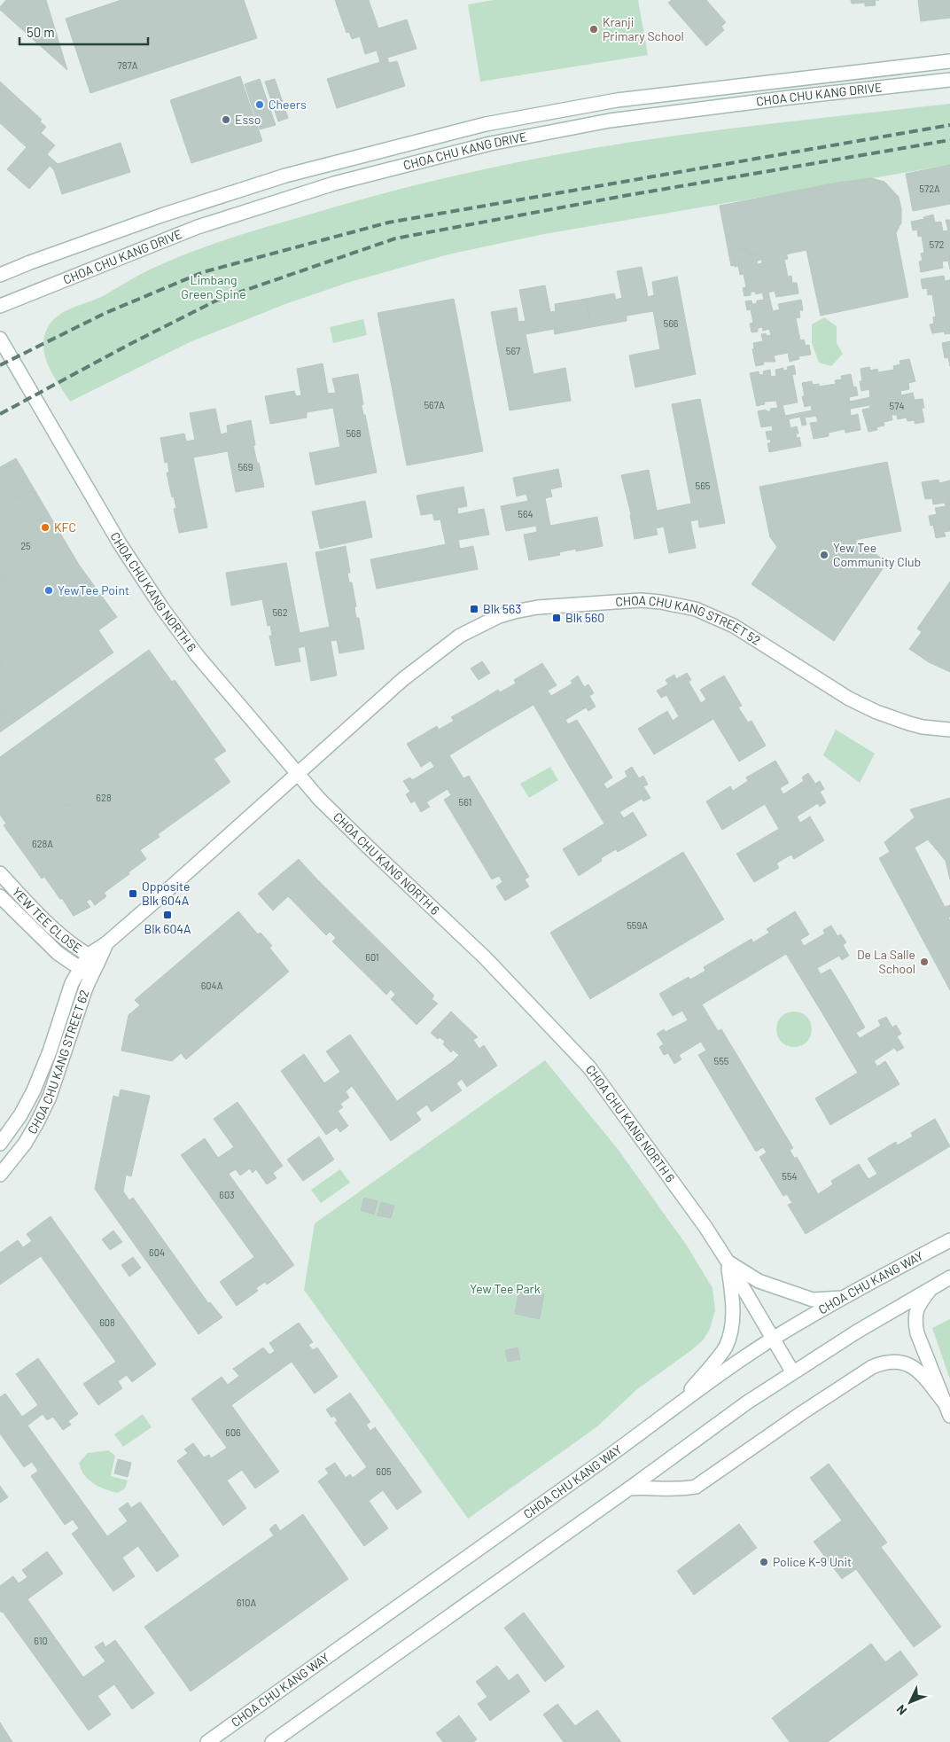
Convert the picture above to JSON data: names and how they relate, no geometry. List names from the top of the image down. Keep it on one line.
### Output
{"streets":{"main road":["CHOA CHU KANG DRIVE","CHOA CHU KANG NORTH 6","CHOA CHU KANG STREET 52","YEW TEE CLOSE","CHOA CHU KANG STREET 62","CHOA CHU KANG WAY"]},"crossings":[["CHOA CHU KANG NORTH 6","CHOA CHU KANG STREET 52"],["CHOA CHU KANG NORTH 6","CHOA CHU KANG STREET 62"],["CHOA CHU KANG NORTH 6","CHOA CHU KANG WAY"],["CHOA CHU KANG STREET 52","CHOA CHU KANG STREET 62"],["YEW TEE CLOSE","CHOA CHU KANG STREET 62"]],"parks":["Limbang Green Spine","Yew Tee Park"],"places":{"other":["Kranji Primary School","Cheers","Esso","KFC","Yew Tee Community Club","YewTee Point","De La Salle School","Police K-9 Unit"],"transit":["Blk 563","Blk 560","Opposite Blk 604A","Blk 604A"]},"house_numbers":["787A","572A","572","566","567","567A","574","568","569","565","564","25","562","628","561","628A","559A","601","604A","555","554","603","604","608","606","605","610A","610"],"scale_bar":"50 m","north":"bottom left"}
